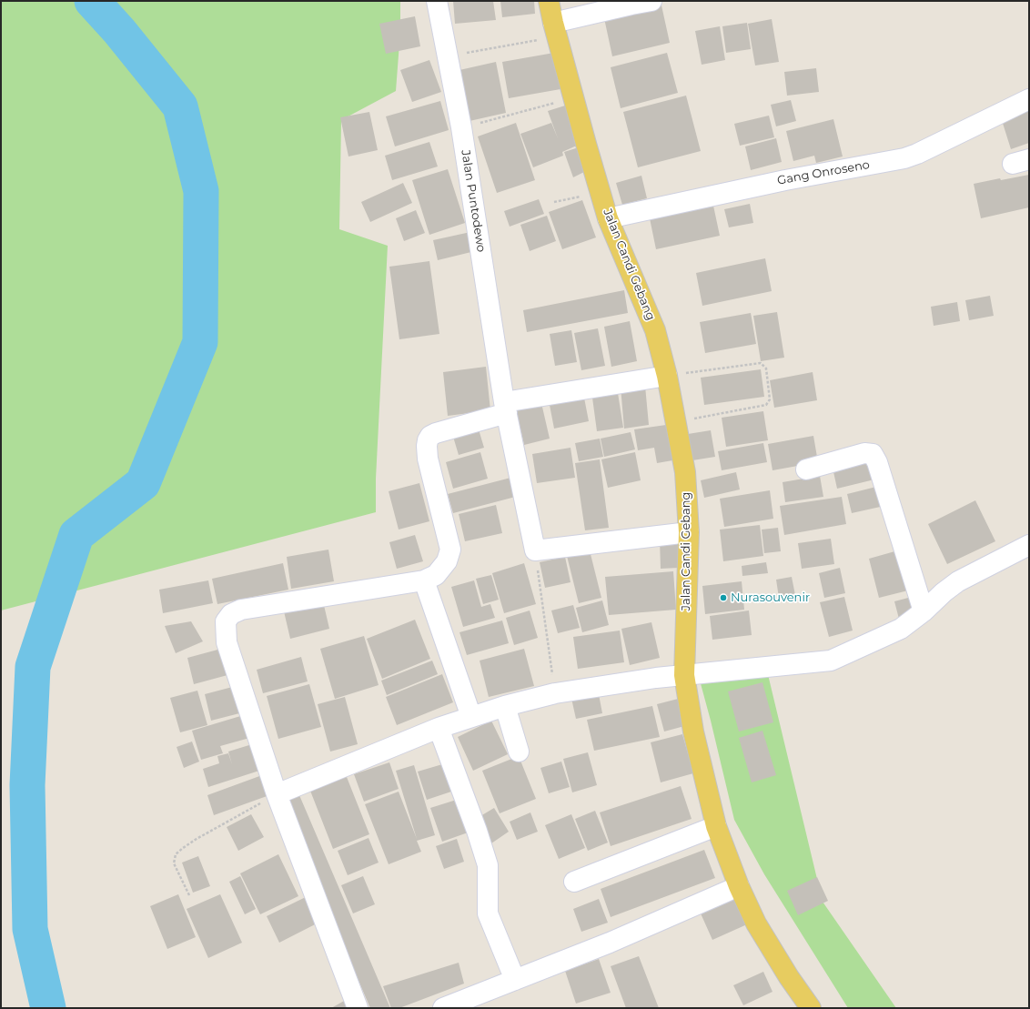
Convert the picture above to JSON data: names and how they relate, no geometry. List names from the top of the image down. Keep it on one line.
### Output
{"streets":{"main road":["Jalan Candi Gebang"],"street":["Gang Onroseno","Jalan Puntodewo"]},"crossings":[["Gang Onroseno","Jalan Candi Gebang"]],"places":["Nurasouvenir"]}
